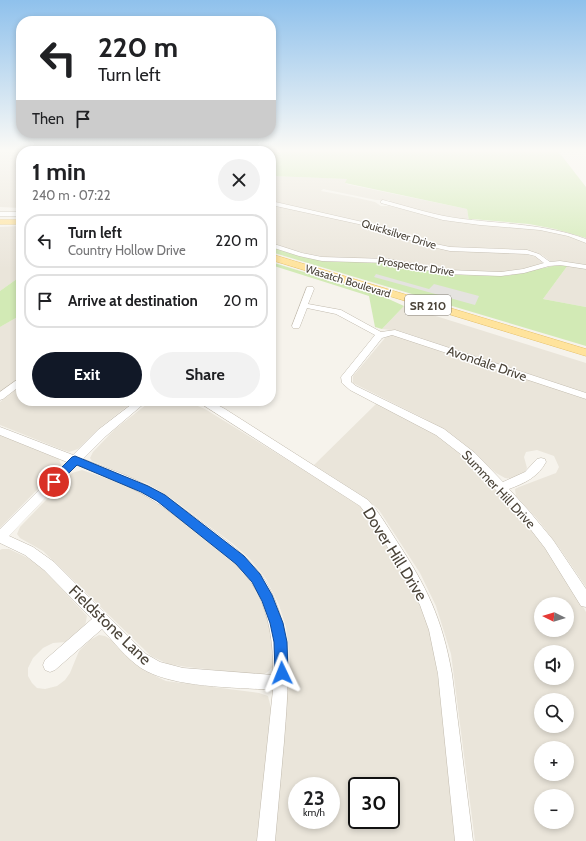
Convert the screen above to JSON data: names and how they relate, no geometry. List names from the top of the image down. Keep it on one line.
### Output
{"streets":{"main road":["Wasatch Boulevard","SR 210"],"street":["Quicksilver Drive","Prospector Drive","Avondale Drive","Summer Hill Drive","Dover Hill Drive","Fieldstone Lane"]},"crossings":[["Quicksilver Drive","Prospector Drive"],["Avondale Drive","Summer Hill Drive"]],"north":"left","page":{"turn":["220 m","Turn left"],"then":"Then","heading":["1 min","240 m · 07:22"],"list":[{"name":"Turn left","note":"Country Hollow Drive","value":"220 m"},{"name":"Arrive at destination","value":"20 m"}],"buttons":["Exit","Share"],"map_buttons":["+","−"],"speed":"23 km/h","limit":"30"}}
